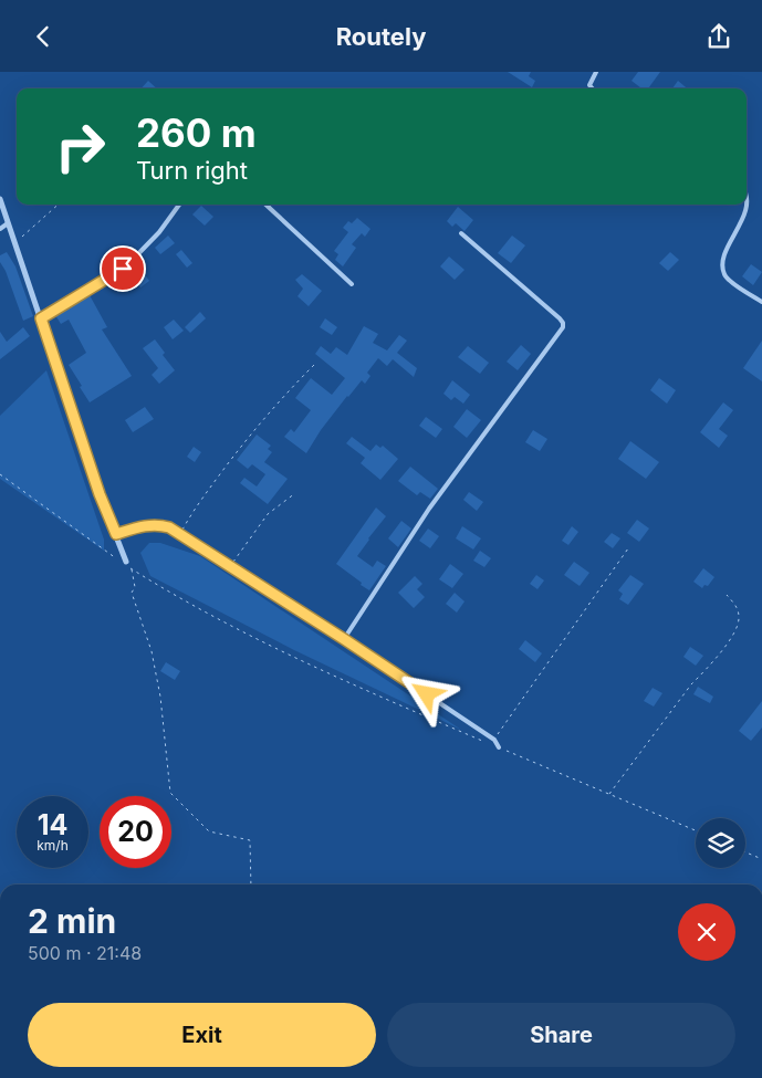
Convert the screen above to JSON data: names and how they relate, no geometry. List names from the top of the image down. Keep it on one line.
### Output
{"page":{"header":"Routely","turn":["260 m","Turn right"],"speed":"14 km/h","limit":"20","heading":["2 min","500 m · 21:48"],"buttons":["Exit","Share"]}}
